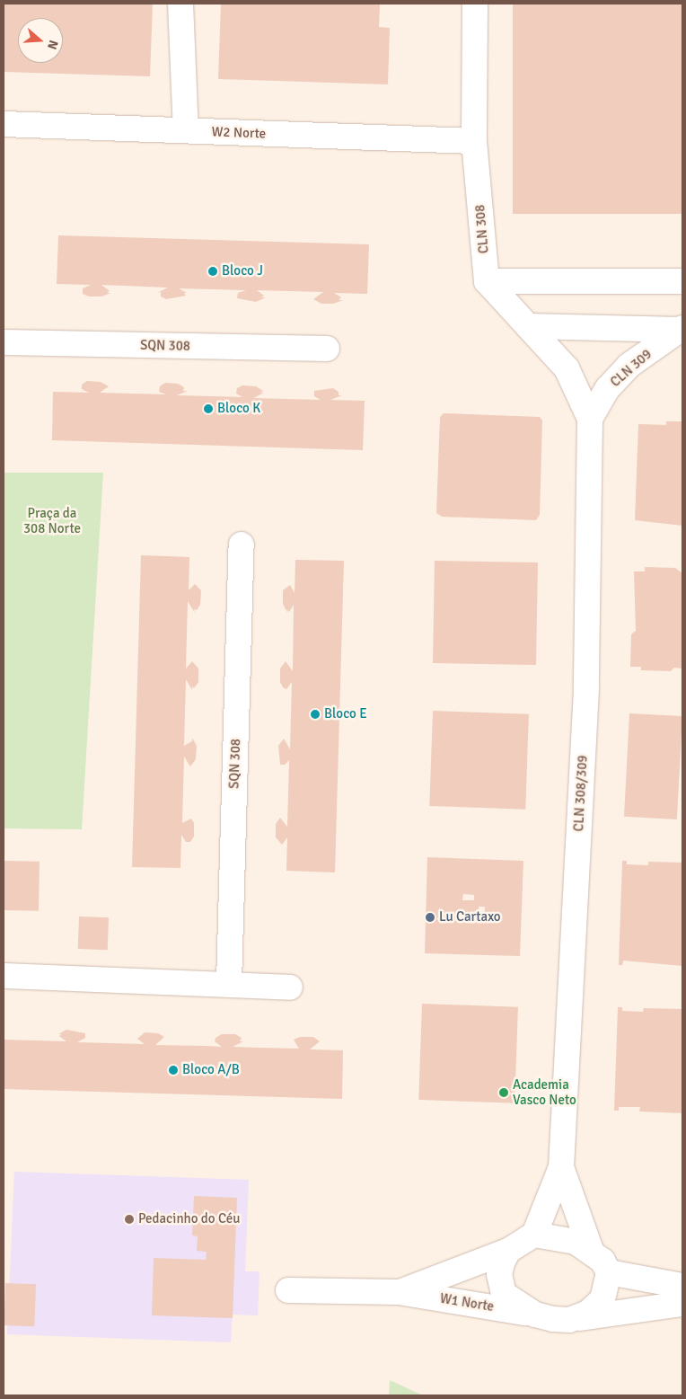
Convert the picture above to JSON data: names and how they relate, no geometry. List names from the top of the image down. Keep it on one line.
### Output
{"streets":{"street":["W2 Norte","CLN 308","SQN 308","CLN 309","CLN 308/309","W1 Norte"]},"crossings":[["W2 Norte","CLN 308"],["CLN 309","CLN 308/309"],["CLN 308/309","W1 Norte"]],"parks":["Praça da 308 Norte"],"places":["Bloco J","Bloco K","Bloco E","Lu Cartaxo","Bloco A/B","Academia Vasco Neto","Pedacinho do Céu"],"north":"right"}
